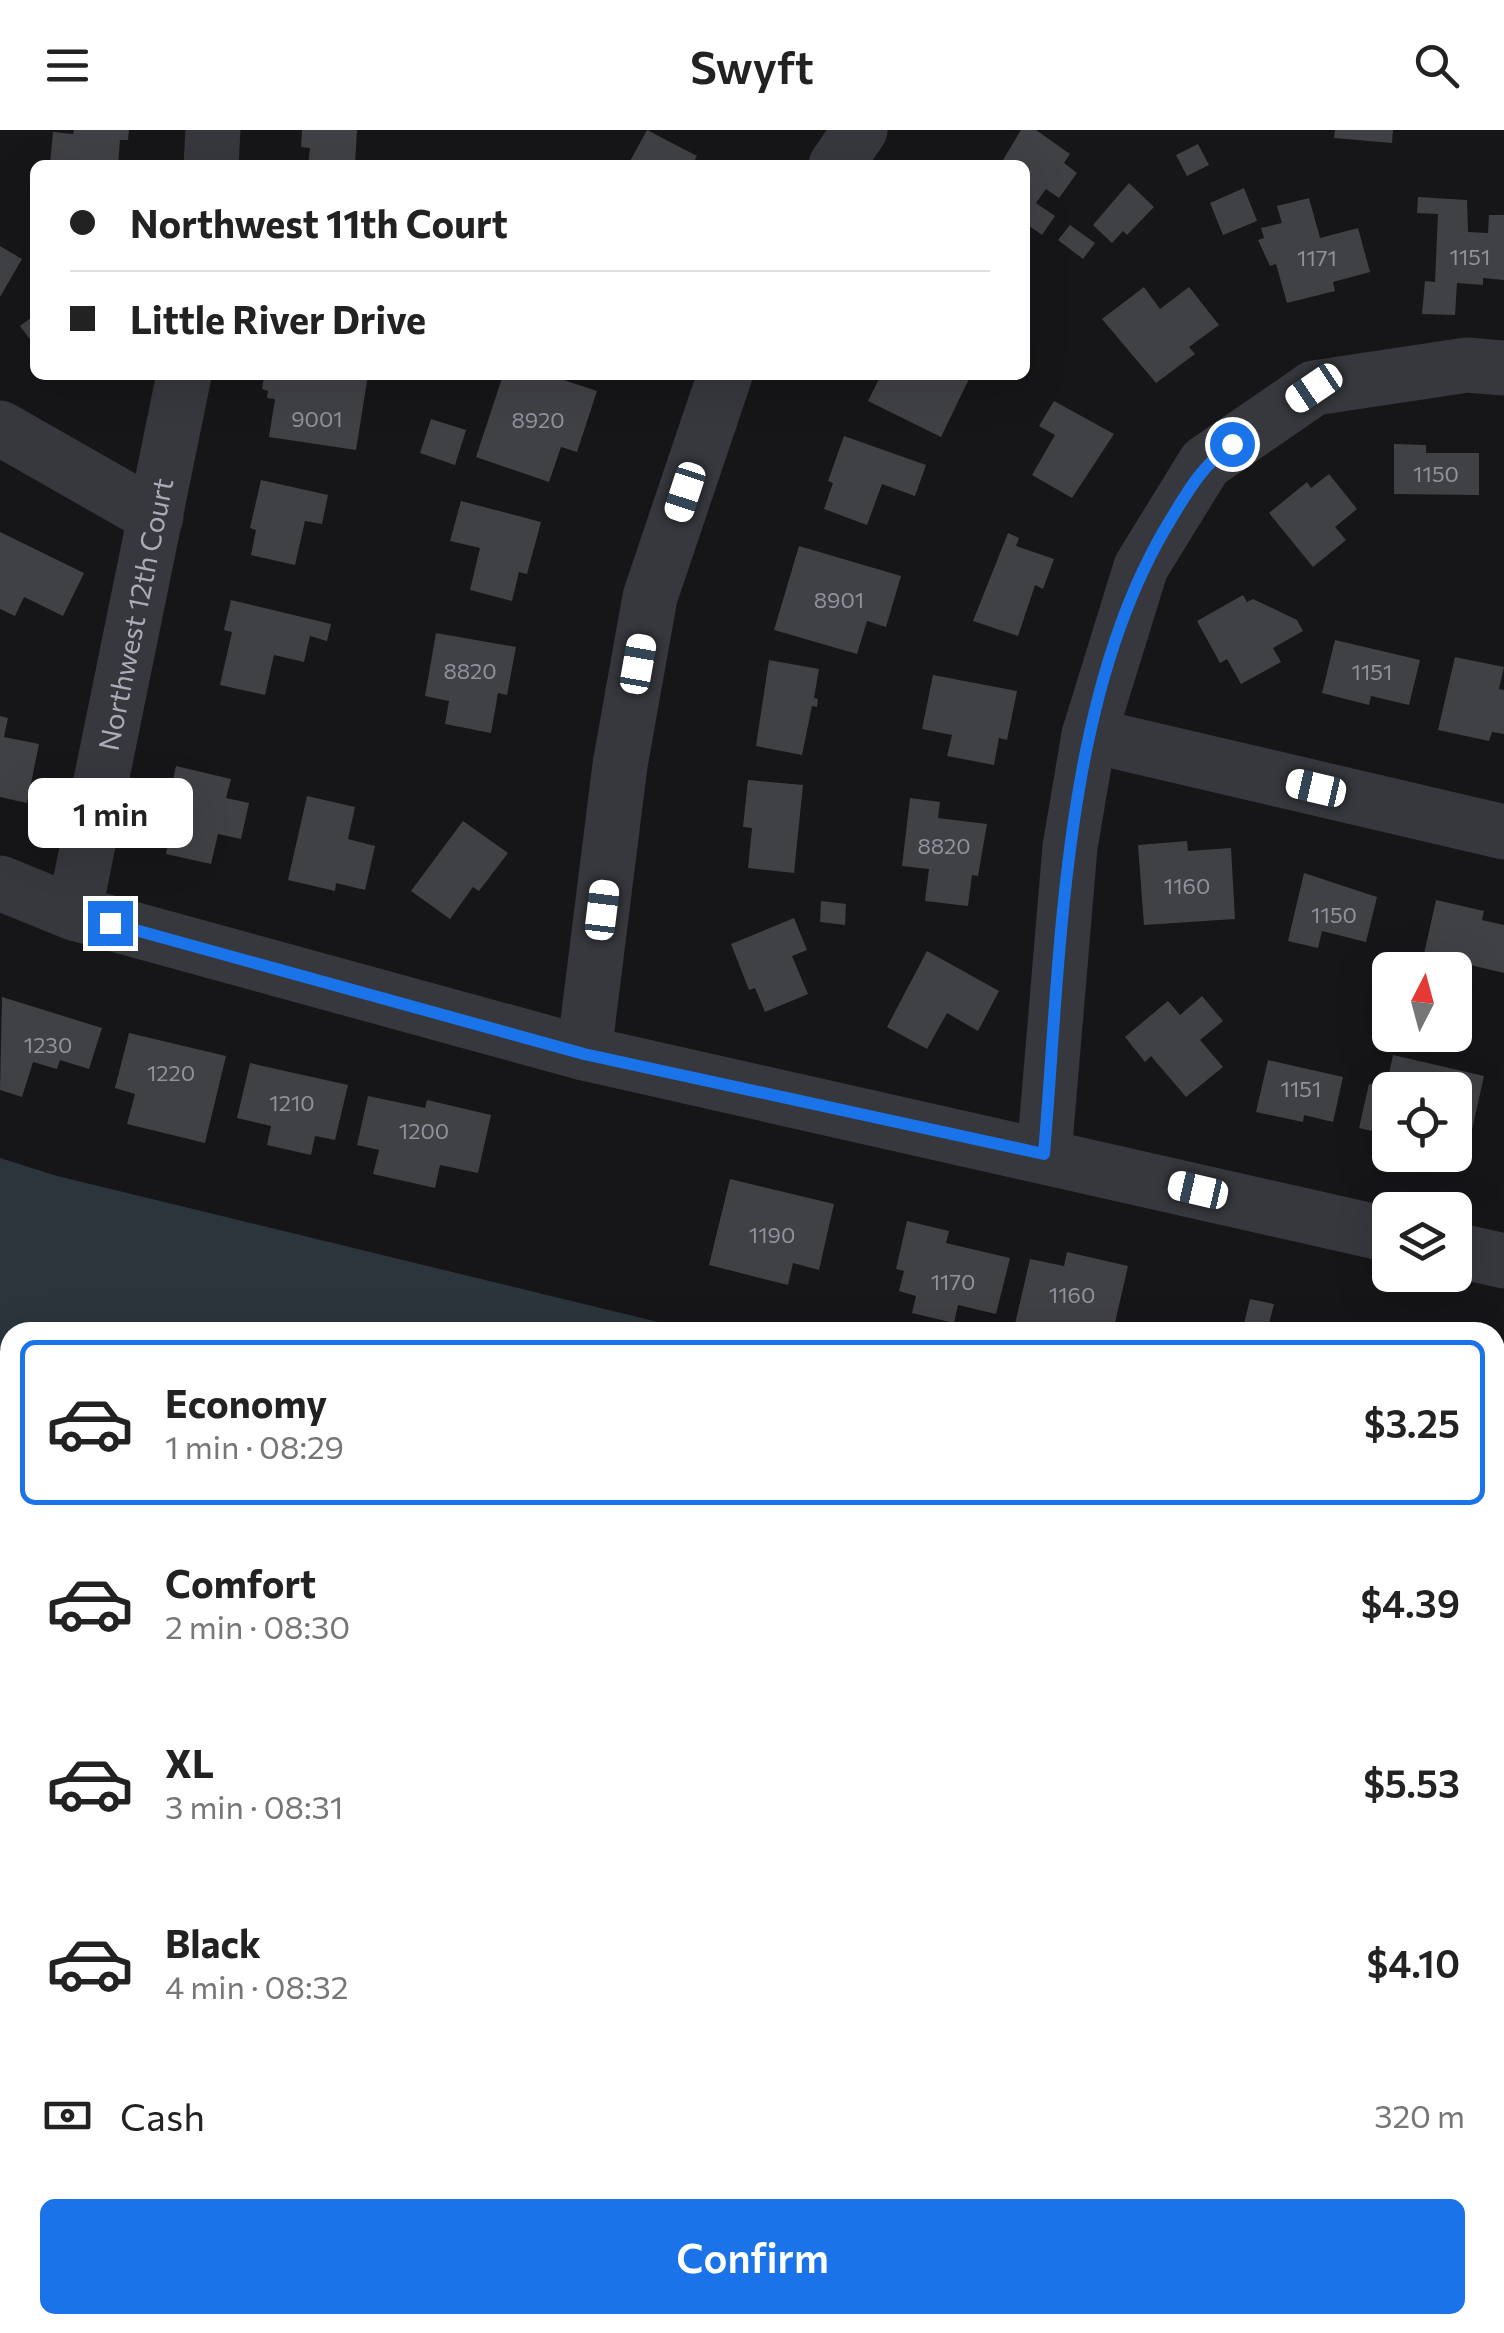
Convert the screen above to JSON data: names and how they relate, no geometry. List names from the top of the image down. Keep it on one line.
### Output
{"streets":{"street":["Northwest 12th Court"]},"house_numbers":["1151","1171","9001","8920","1150","8901","8820","1151","8820","1160","1150","1230","1220","1151","1210","1200","1190","1170","1160"],"north":"top","page":{"header":"Swyft","banner":["Northwest 11th Court","Little River Drive"],"bubble":"1 min","list":[{"name":"Economy","note":"1 min · 08:29","value":"$3.25"},{"name":"Comfort","note":"2 min · 08:30","value":"$4.39"},{"name":"XL","note":"3 min · 08:31","value":"$5.53"},{"name":"Black","note":"4 min · 08:32","value":"$4.10"}],"pay":["Cash","320 m"],"buttons":"Confirm"}}
